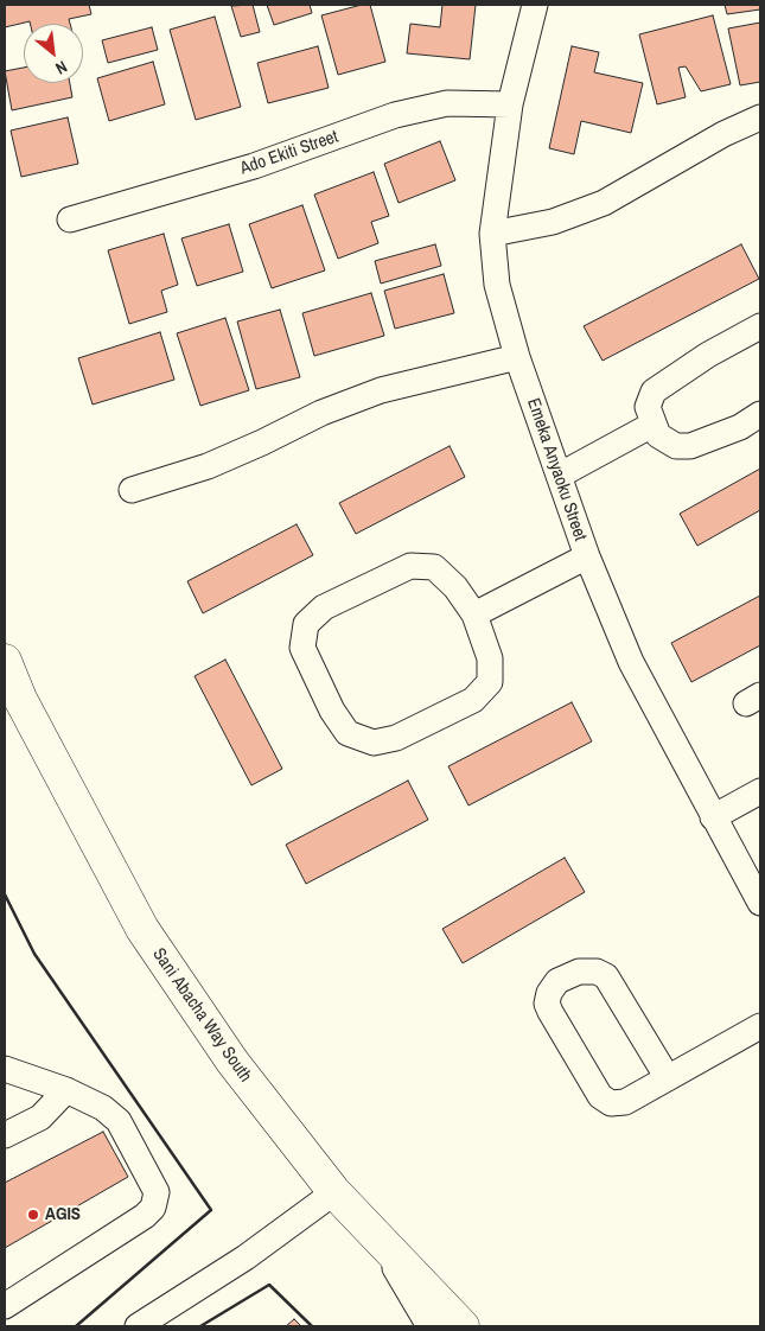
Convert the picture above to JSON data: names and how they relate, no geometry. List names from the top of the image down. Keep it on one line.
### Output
{"streets":{"highway":["Sani Abacha Way South"],"street":["Ado Ekiti Street","Emeka Anyaoku Street"]},"crossings":[["Ado Ekiti Street","Emeka Anyaoku Street"]],"places":["AGIS"],"north":"bottom right"}
